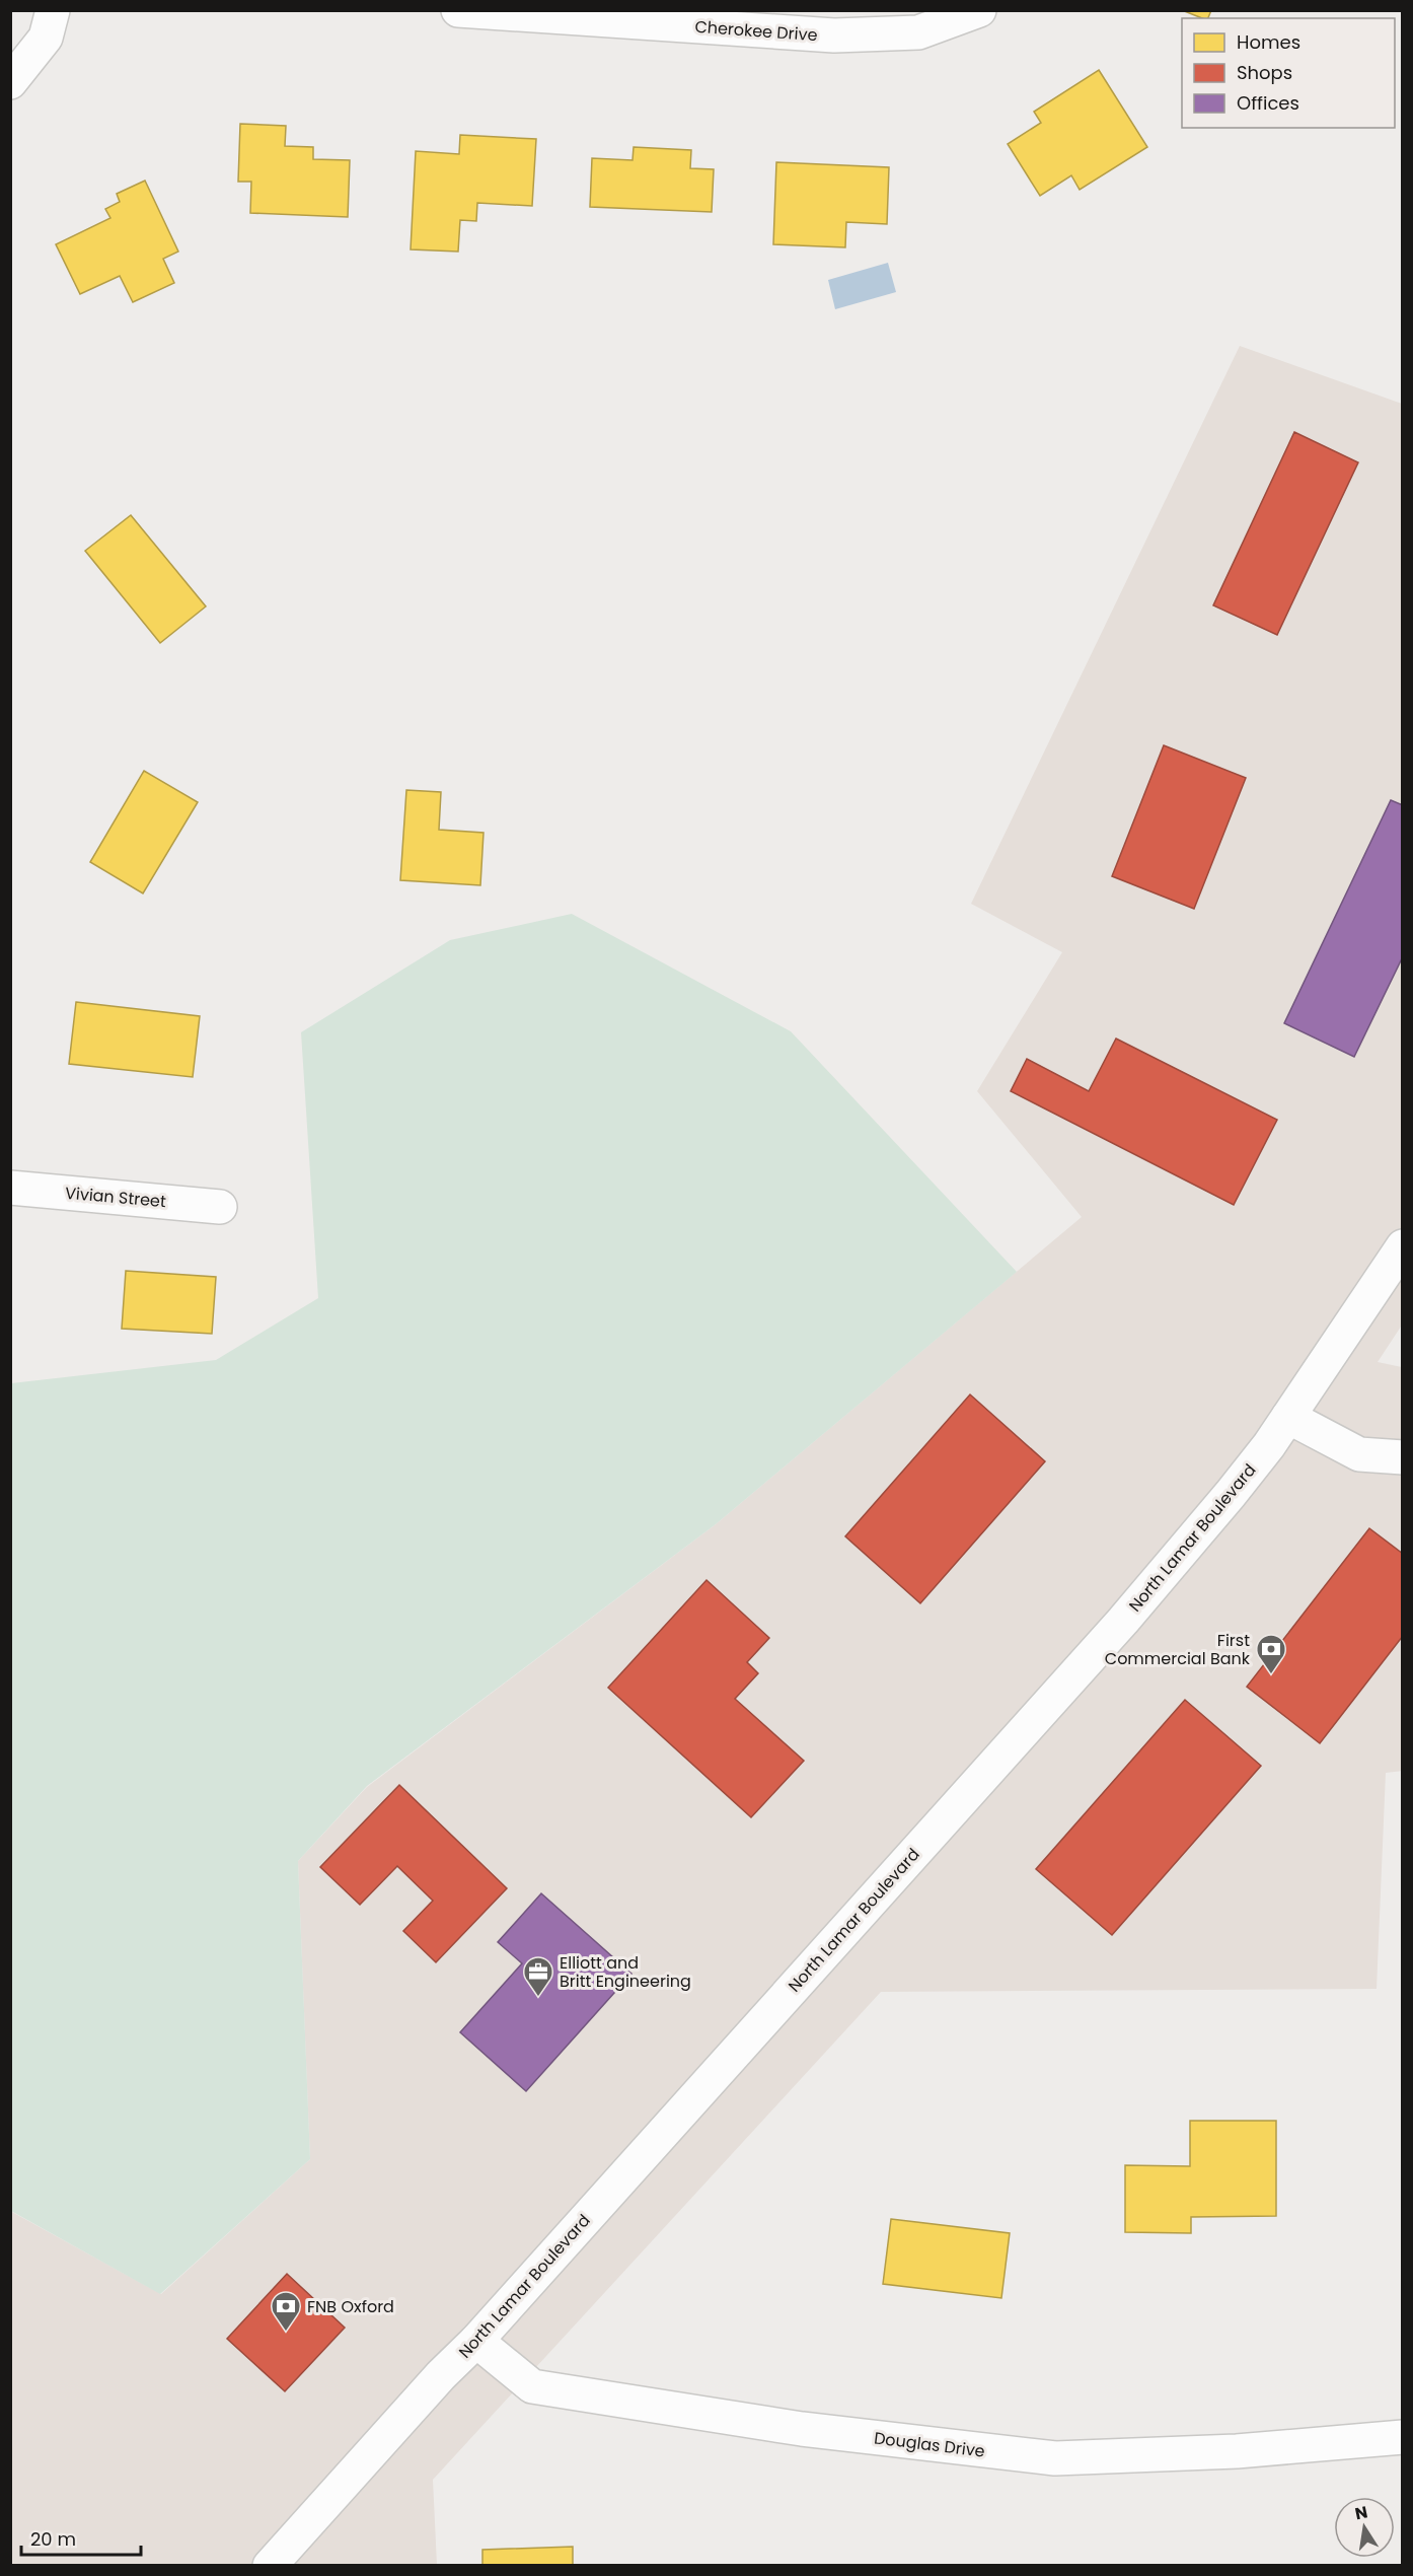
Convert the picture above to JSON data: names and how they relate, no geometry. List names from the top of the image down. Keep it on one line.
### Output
{"streets":{"street":["Cherokee Drive","Vivian Street","North Lamar Boulevard","Douglas Drive"]},"crossings":[["North Lamar Boulevard","Douglas Drive"]],"places":{"bank":["First Commercial Bank","FNB Oxford"],"office":["Elliott and Britt Engineering"]},"legend":["Homes","Shops","Offices"],"scale_bar":"20 m","north":"top"}
